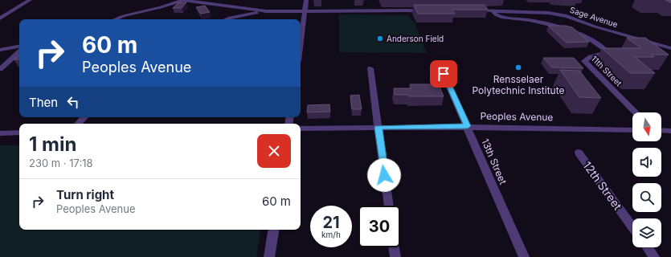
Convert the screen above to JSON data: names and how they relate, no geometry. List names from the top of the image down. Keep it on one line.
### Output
{"streets":{"street":["Sage Avenue","11th Street","Peoples Avenue","13th Street","12th Street"]},"crossings":[["Sage Avenue","11th Street"],["Peoples Avenue","13th Street"]],"places":["Anderson Field","Rensselaer Polytechnic Institute"],"north":"bottom","page":{"turn":["60 m","Peoples Avenue"],"then":"Then","heading":["1 min","230 m · 17:18"],"list":[{"name":"Turn right","note":"Peoples Avenue","value":"60 m"}],"speed":"21 km/h","limit":"30"}}
